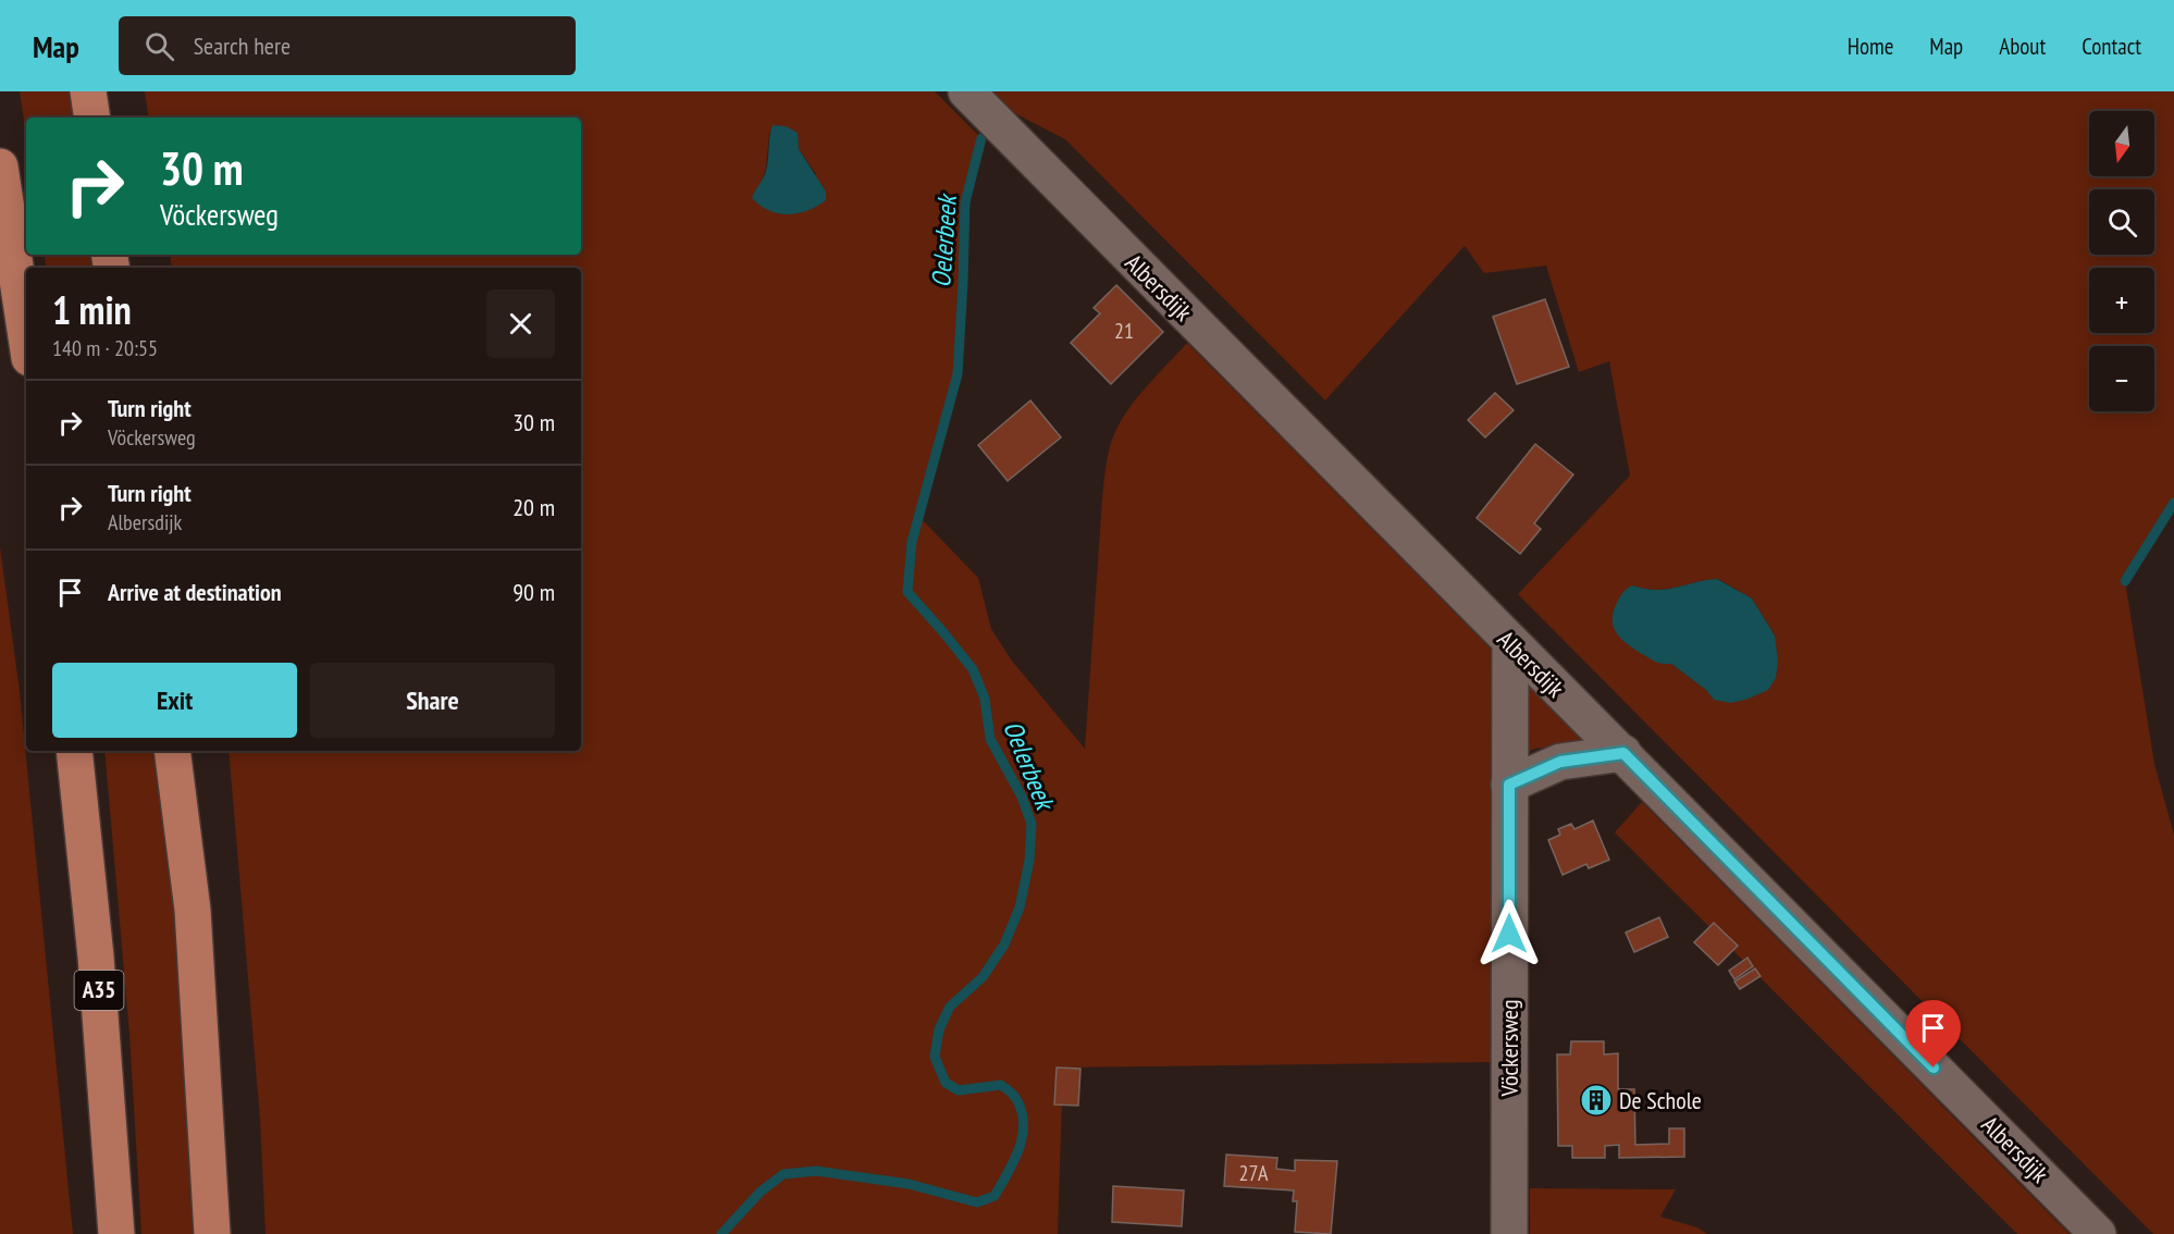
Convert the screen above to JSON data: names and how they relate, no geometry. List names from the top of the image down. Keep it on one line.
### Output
{"streets":{"highway":["A35"],"street":["Albersdijk","Vöckersweg"]},"crossings":[["Albersdijk","Vöckersweg"]],"water":["Oelerbeek"],"places":{"building":["De Schole"]},"house_numbers":["21","27A"],"north":"bottom","page":{"header":"Map","search":"Search here","nav":["Home","Map","About","Contact"],"map_buttons":["+","−"],"turn":["30 m","Vöckersweg"],"heading":["1 min","140 m · 20:55"],"list":[{"name":"Turn right","note":"Vöckersweg","value":"30 m"},{"name":"Turn right","note":"Albersdijk","value":"20 m"},{"name":"Arrive at destination","value":"90 m"}],"buttons":["Exit","Share"]}}
